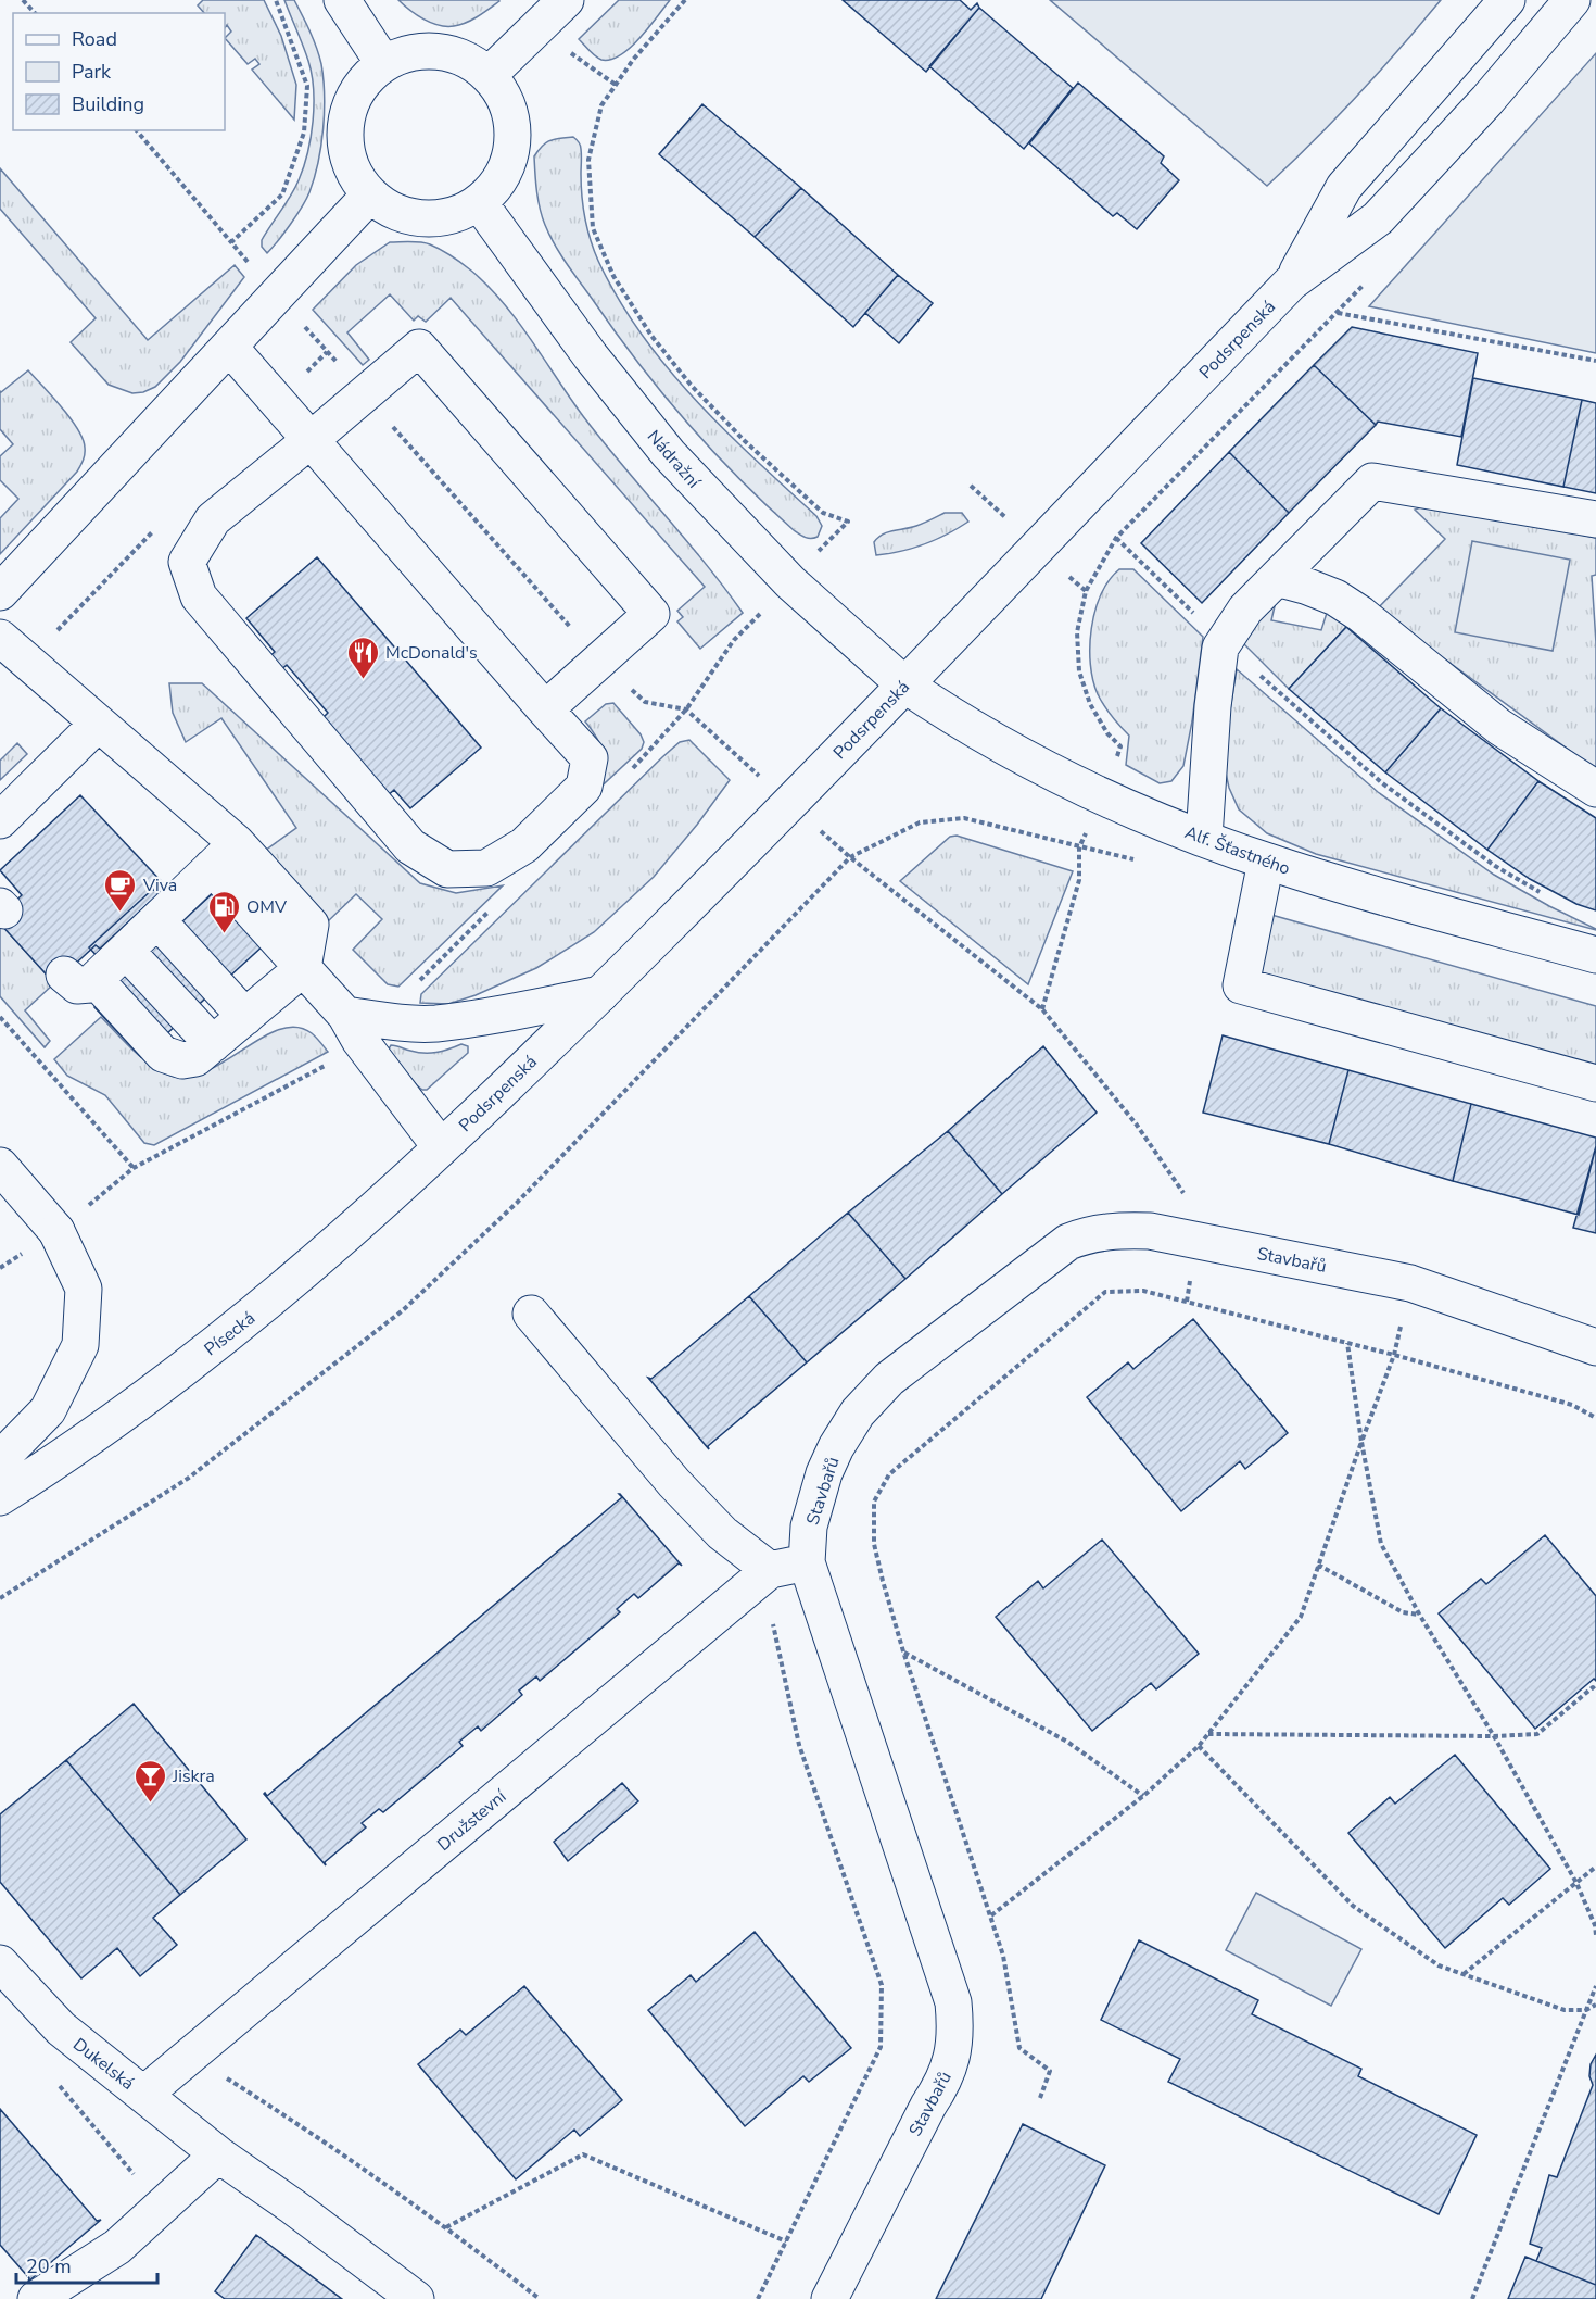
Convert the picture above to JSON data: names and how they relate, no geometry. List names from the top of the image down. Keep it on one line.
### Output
{"streets":{"street":["Podsrpenská","Nádražní","Alf. Šťastného","Stavbařů","Písecká","Družstevní","Dukelská"]},"crossings":[["Podsrpenská","Nádražní"],["Podsrpenská","Alf. Šťastného"],["Podsrpenská","Písecká"],["Nádražní","Alf. Šťastného"],["Stavbařů","Družstevní"],["Družstevní","Dukelská"]],"places":{"restaurant":["McDonald's"],"cafe":["Viva"],"fuel station":["OMV"],"bar":["Jiskra"]},"legend":["Road","Park","Building"],"scale_bar":"20 m"}
